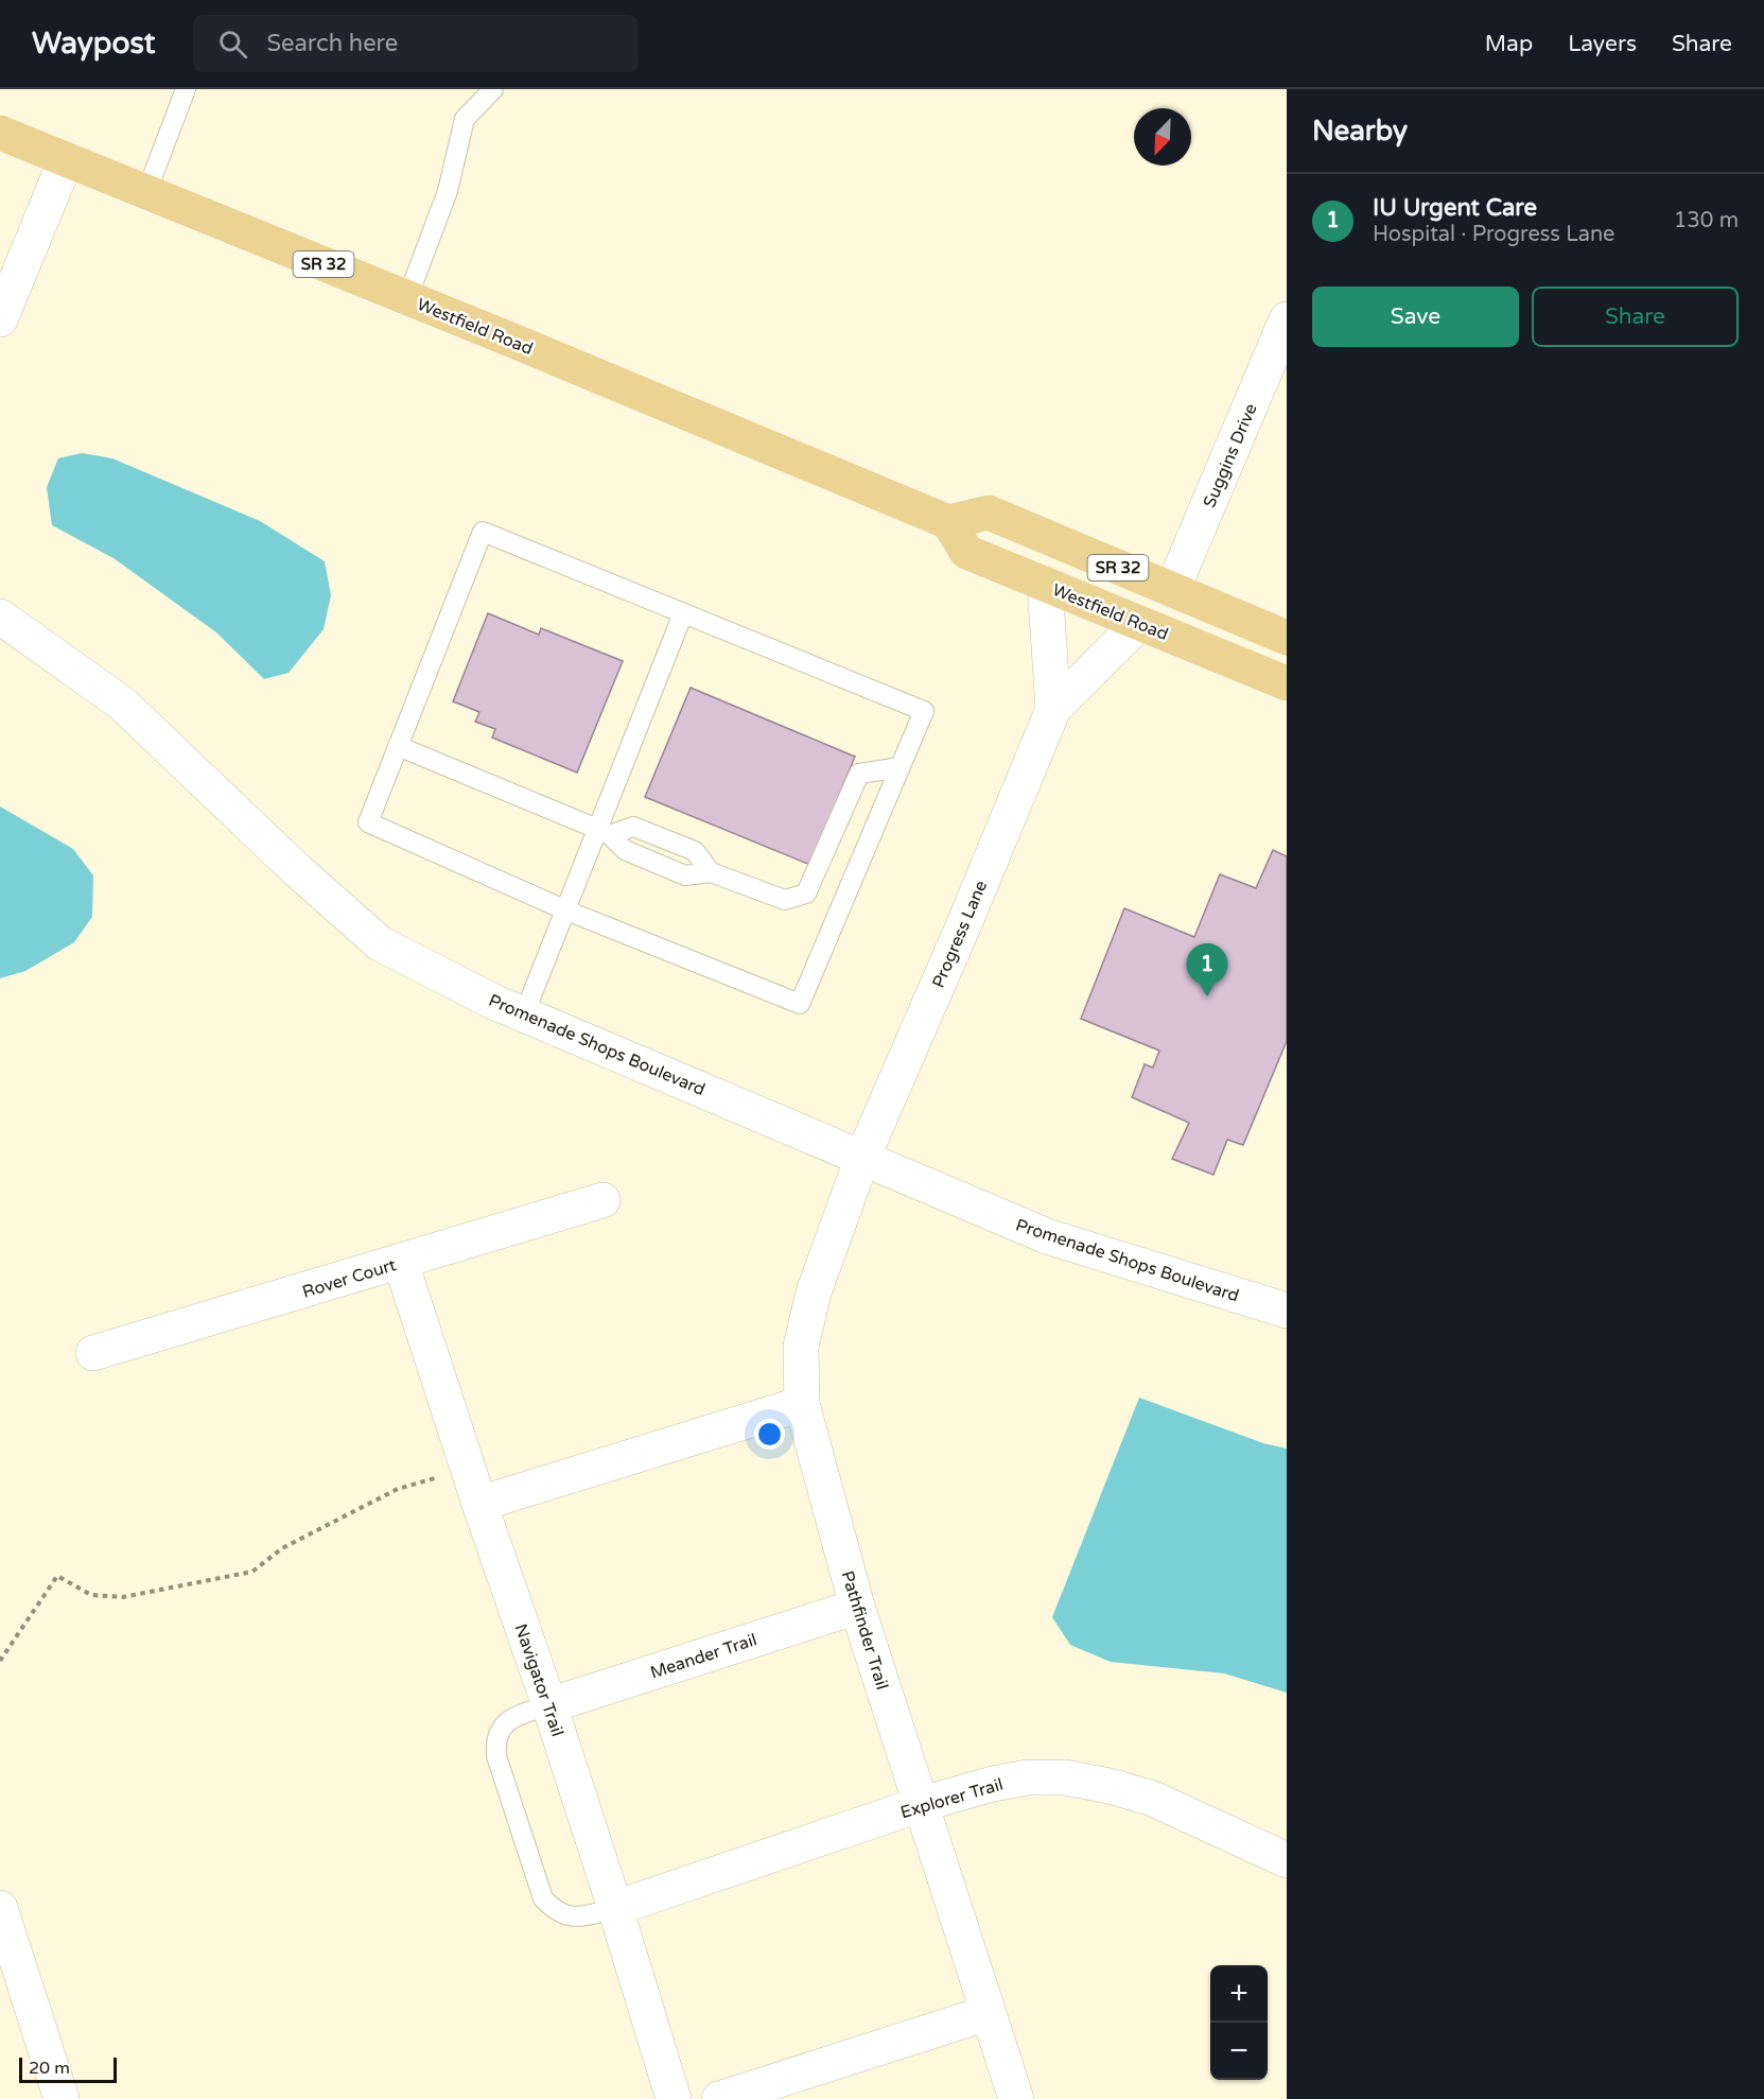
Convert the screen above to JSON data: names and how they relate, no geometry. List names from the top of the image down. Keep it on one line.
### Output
{"streets":{"main road":["SR 32","Westfield Road"],"street":["Suggins Drive","Progress Lane","Promenade Shops Boulevard","Rover Court","Pathfinder Trail","Meander Trail","Navigator Trail","Explorer Trail"]},"crossings":[["SR 32","Westfield Road"],["SR 32","Suggins Drive"],["Progress Lane","Promenade Shops Boulevard"],["Progress Lane","Pathfinder Trail"],["Promenade Shops Boulevard","Pathfinder Trail"],["Rover Court","Navigator Trail"],["Pathfinder Trail","Meander Trail"],["Pathfinder Trail","Explorer Trail"],["Meander Trail","Navigator Trail"],["Navigator Trail","Explorer Trail"]],"scale_bar":"20 m","north":"bottom left","page":{"header":"Waypost","search":"Search here","nav":["Map","Layers","Share"],"heading":"Nearby","list":[{"mark":"1","name":"IU Urgent Care","note":"Hospital · Progress Lane","value":"130 m"}],"buttons":["Save","Share"],"pins":"1","map_buttons":["+","−"],"scale":"20 m"}}
